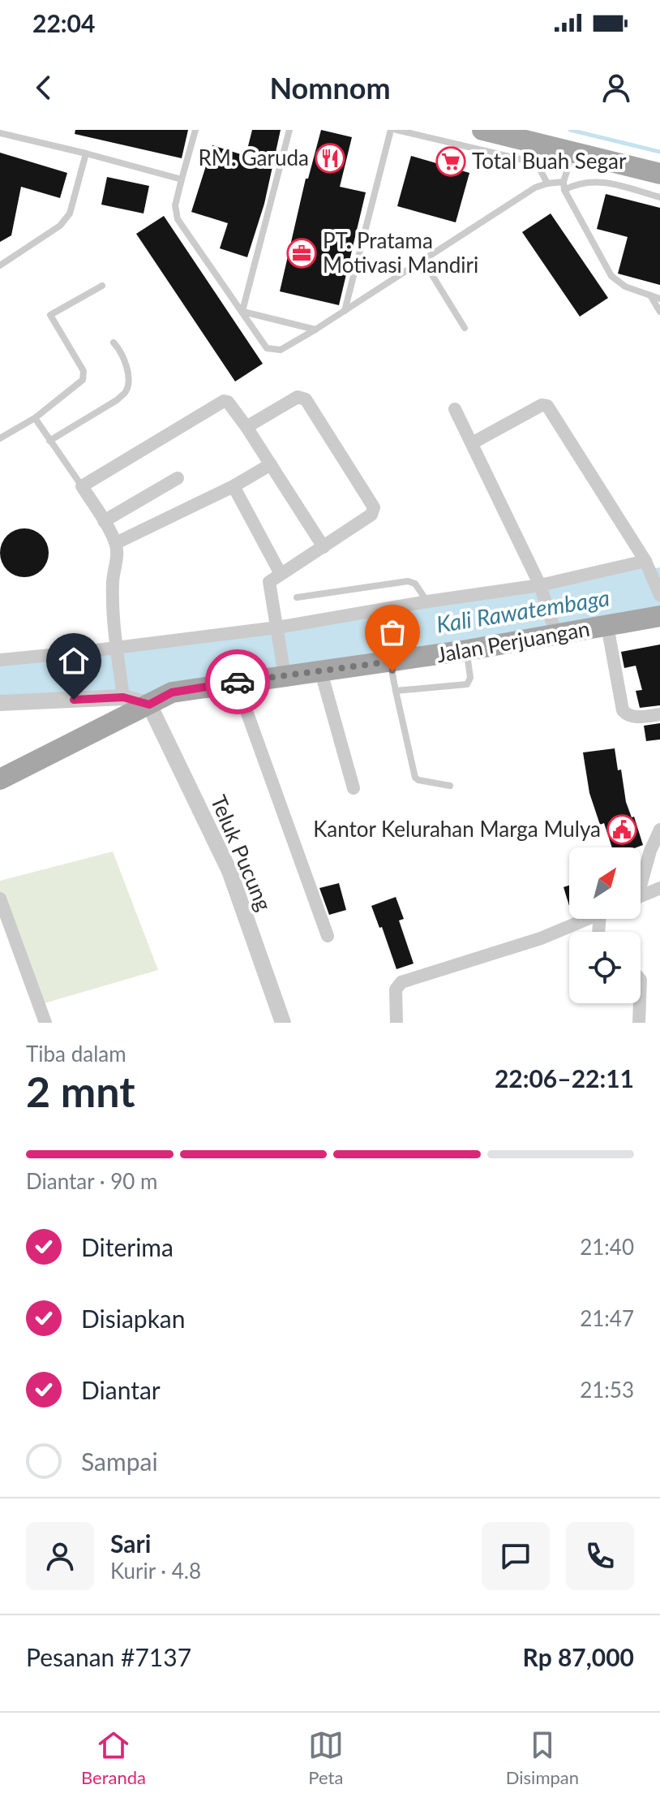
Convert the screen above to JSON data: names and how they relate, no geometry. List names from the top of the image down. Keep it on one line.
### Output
{"streets":{"main road":["Jalan Perjuangan"],"street":["Teluk Pucung"]},"crossings":[["Jalan Perjuangan","Teluk Pucung"]],"water":["Kali Rawatembaga"],"places":{"restaurant":["RM. Garuda"],"supermarket":["Total Buah Segar"],"office":["PT. Pratama Motivasi Mandiri"],"public building":["Kantor Kelurahan Marga Mulya"]},"north":"top right","page":{"status":"22:04","header":"Nomnom","heading":["2 mnt","Tiba dalam","22:06–22:11"],"panel":["Sari","Kurir · 4.8","Pesanan #7137","Rp 87,000"],"bar":"Diantar · 90 m","list":[["Diterima","21:40"],["Disiapkan","21:47"],["Diantar","21:53"],"Sampai"],"tabs":["Beranda","Peta","Disimpan"]}}
